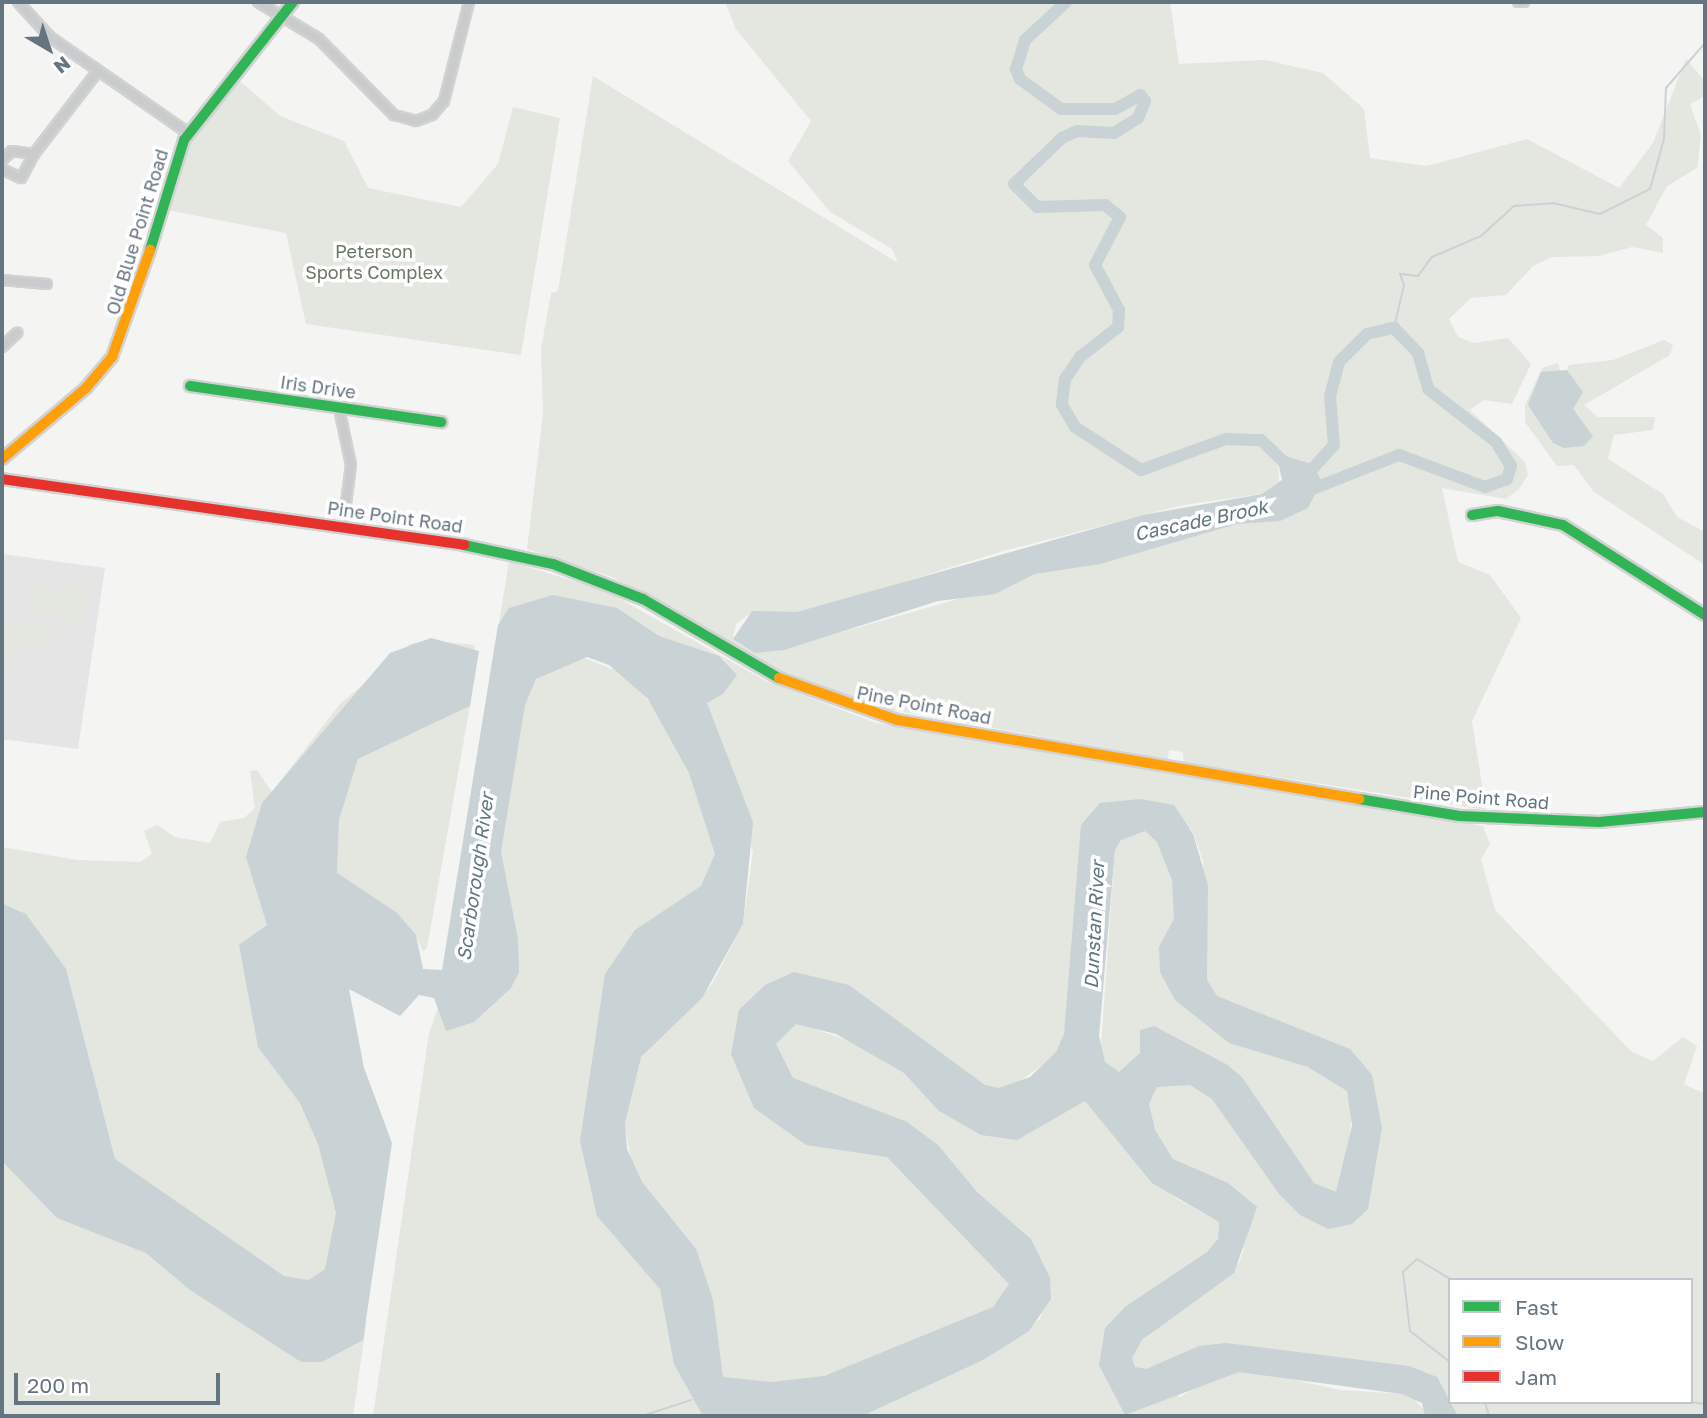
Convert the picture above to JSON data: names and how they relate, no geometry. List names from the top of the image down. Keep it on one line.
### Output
{"streets":{"main road":["Old Blue Point Road","Iris Drive","Pine Point Road"]},"water":["Cascade Brook","Scarborough River","Dunstan River"],"parks":["Peterson Sports Complex"],"legend":["Fast","Slow","Jam"],"scale_bar":"200 m","north":"bottom right"}
